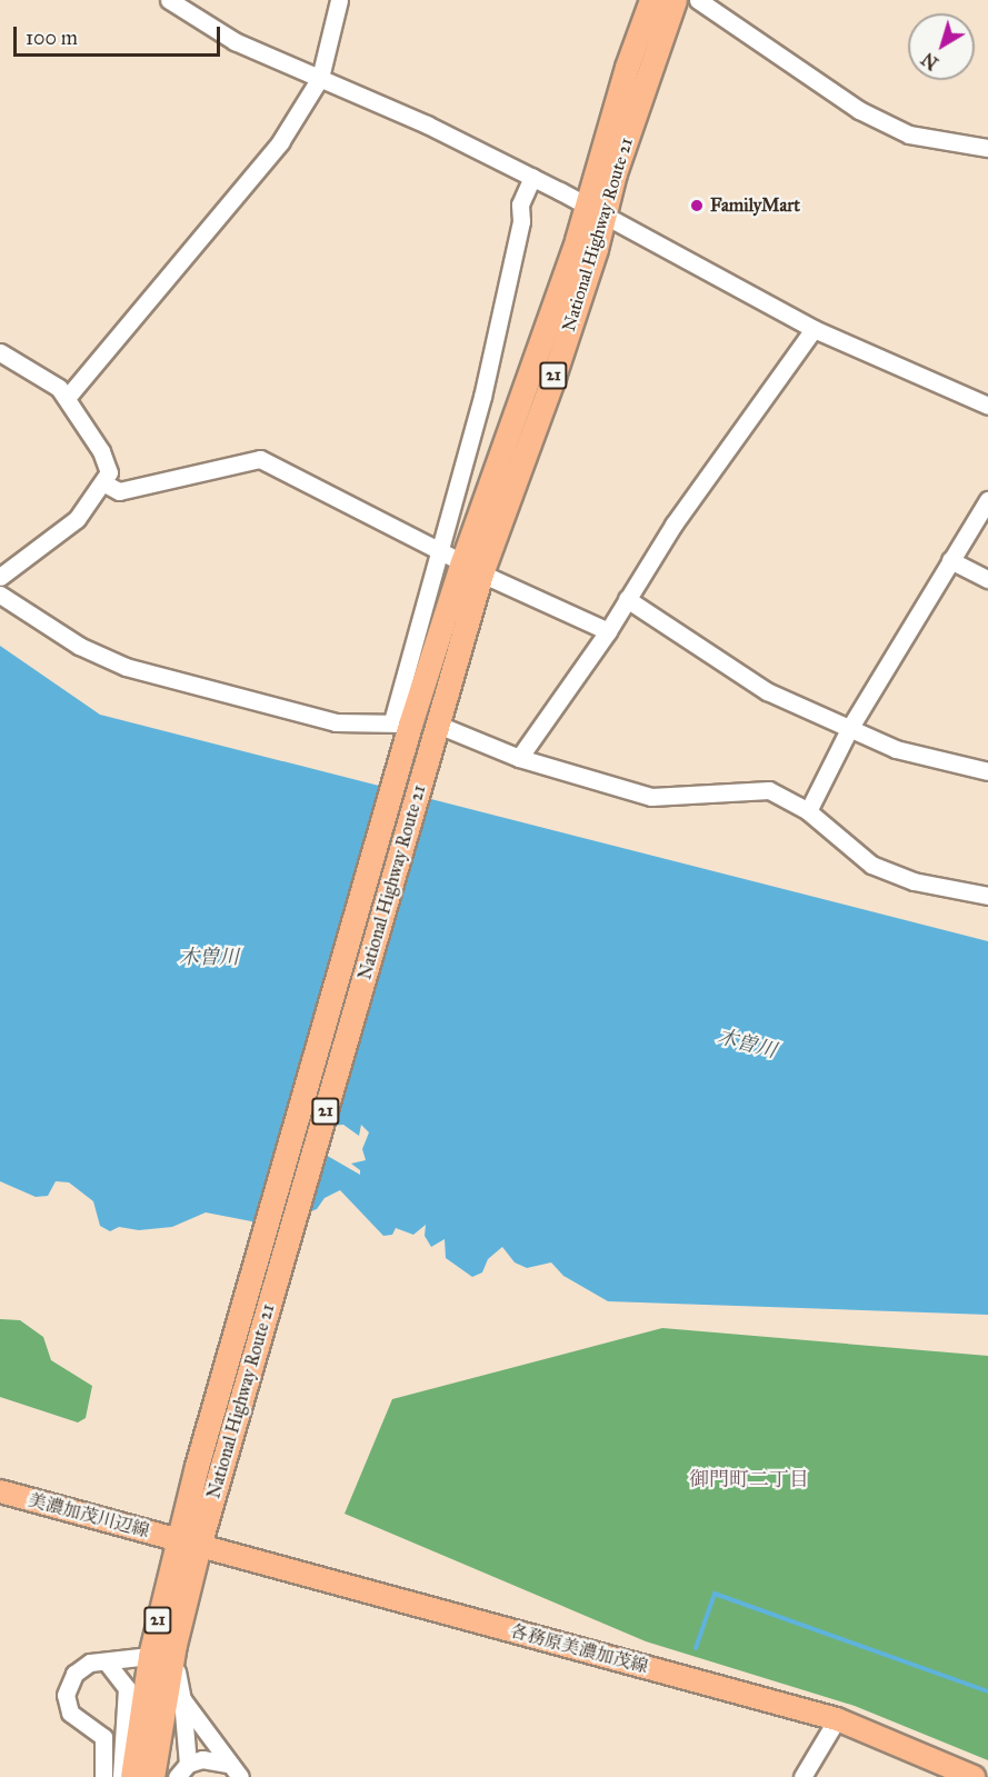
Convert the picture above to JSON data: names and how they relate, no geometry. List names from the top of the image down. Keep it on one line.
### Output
{"streets":{"highway":["National Highway Route 21","21"],"main road":["美濃加茂川辺線","各務原美濃加茂線"]},"crossings":[["National Highway Route 21","美濃加茂川辺線"],["National Highway Route 21","各務原美濃加茂線"],["美濃加茂川辺線","各務原美濃加茂線"]],"districts":["御門町二丁目"],"water":["木曽川"],"places":["FamilyMart"],"scale_bar":"100 m","north":"bottom left"}
